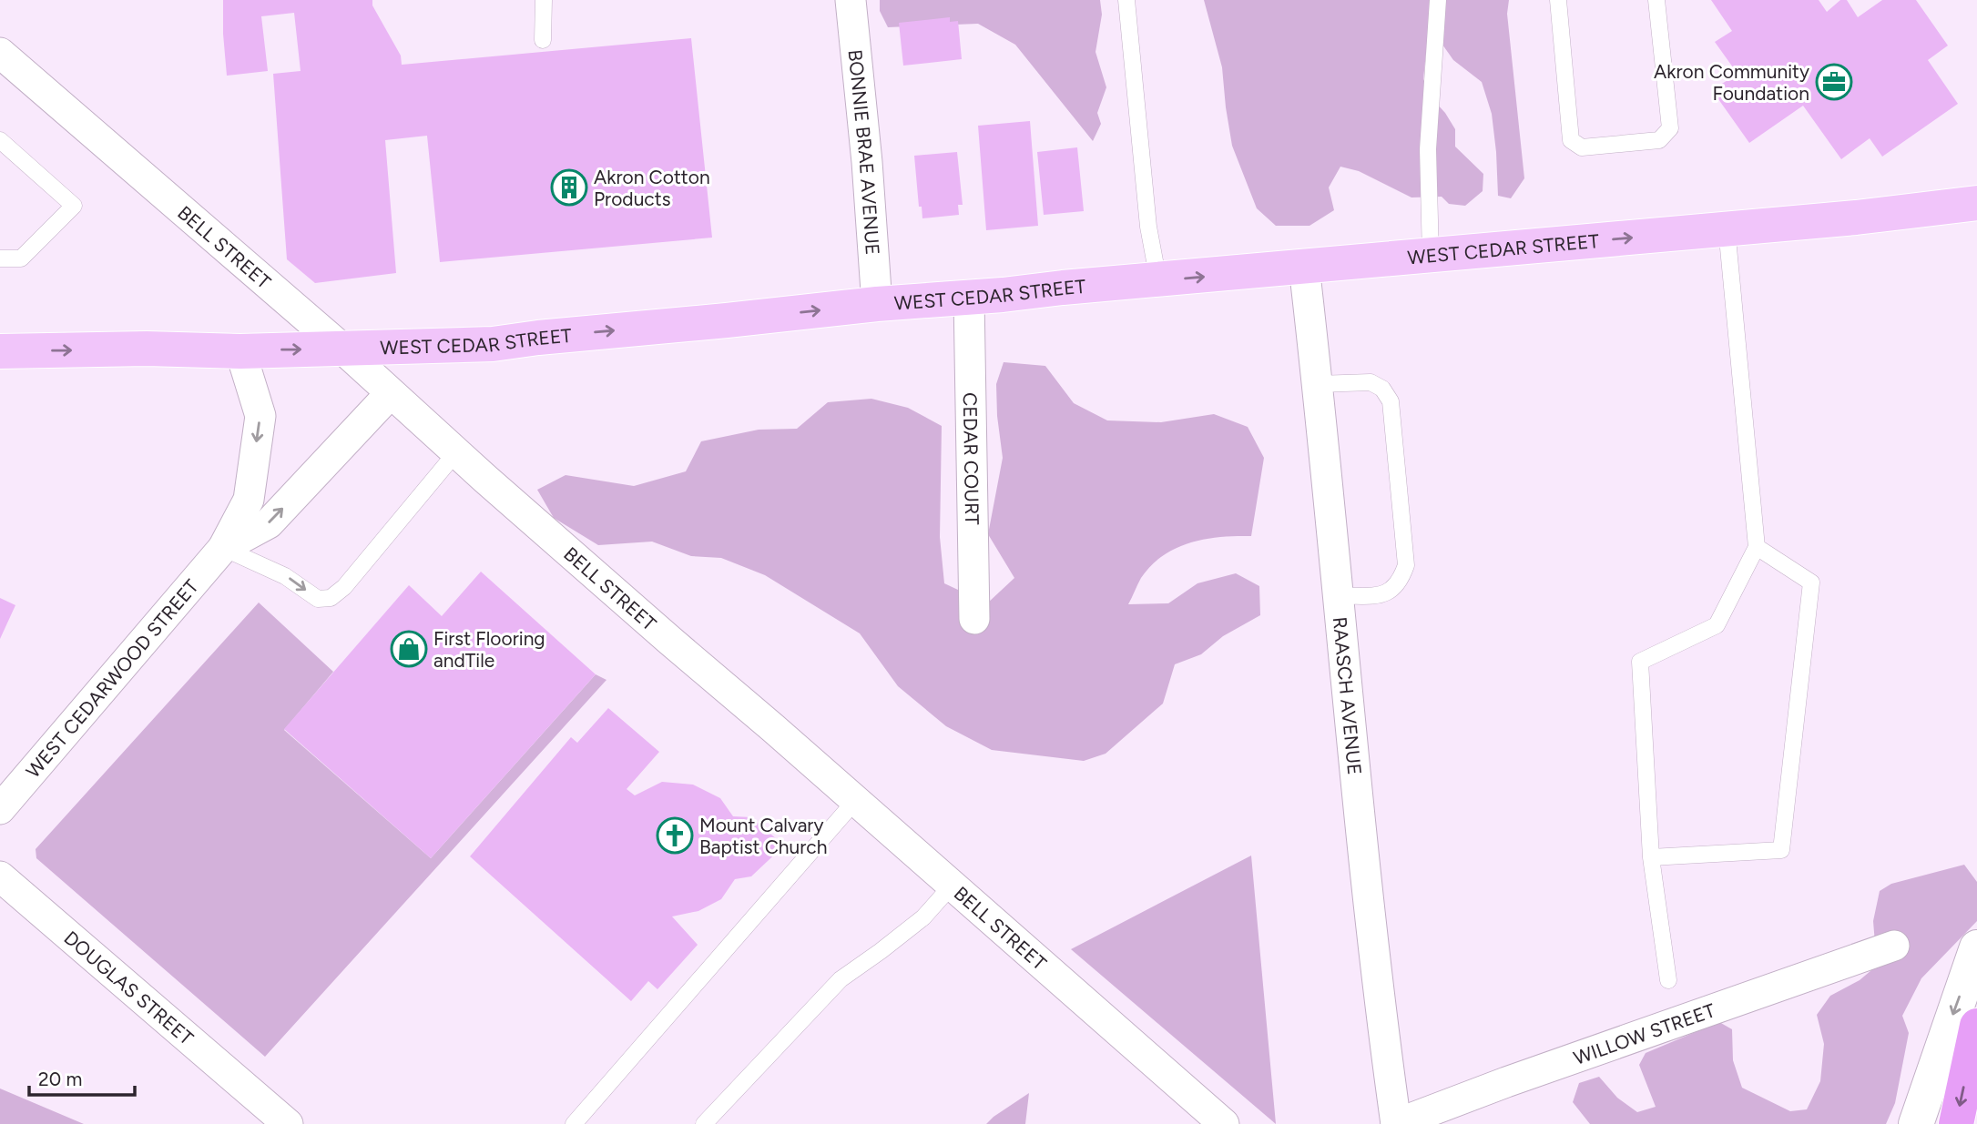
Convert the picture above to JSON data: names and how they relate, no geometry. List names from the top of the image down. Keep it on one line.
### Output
{"streets":{"main road":["WEST CEDAR STREET"],"street":["BONNIE BRAE AVENUE","BELL STREET","CEDAR COURT","WEST CEDARWOOD STREET","RAASCH AVENUE","DOUGLAS STREET","WILLOW STREET"]},"crossings":[["BONNIE BRAE AVENUE","WEST CEDAR STREET"],["BELL STREET","WEST CEDAR STREET"],["BELL STREET","WEST CEDARWOOD STREET"],["WEST CEDAR STREET","CEDAR COURT"],["WEST CEDAR STREET","WEST CEDARWOOD STREET"],["WEST CEDAR STREET","RAASCH AVENUE"],["RAASCH AVENUE","WILLOW STREET"]],"one_way":["WEST CEDAR STREET"],"places":{"office":["Akron Community Foundation"],"building":["Akron Cotton Products"],"shop":["First Flooring andTile"],"church":["Mount Calvary Baptist Church"]},"scale_bar":"20 m"}
